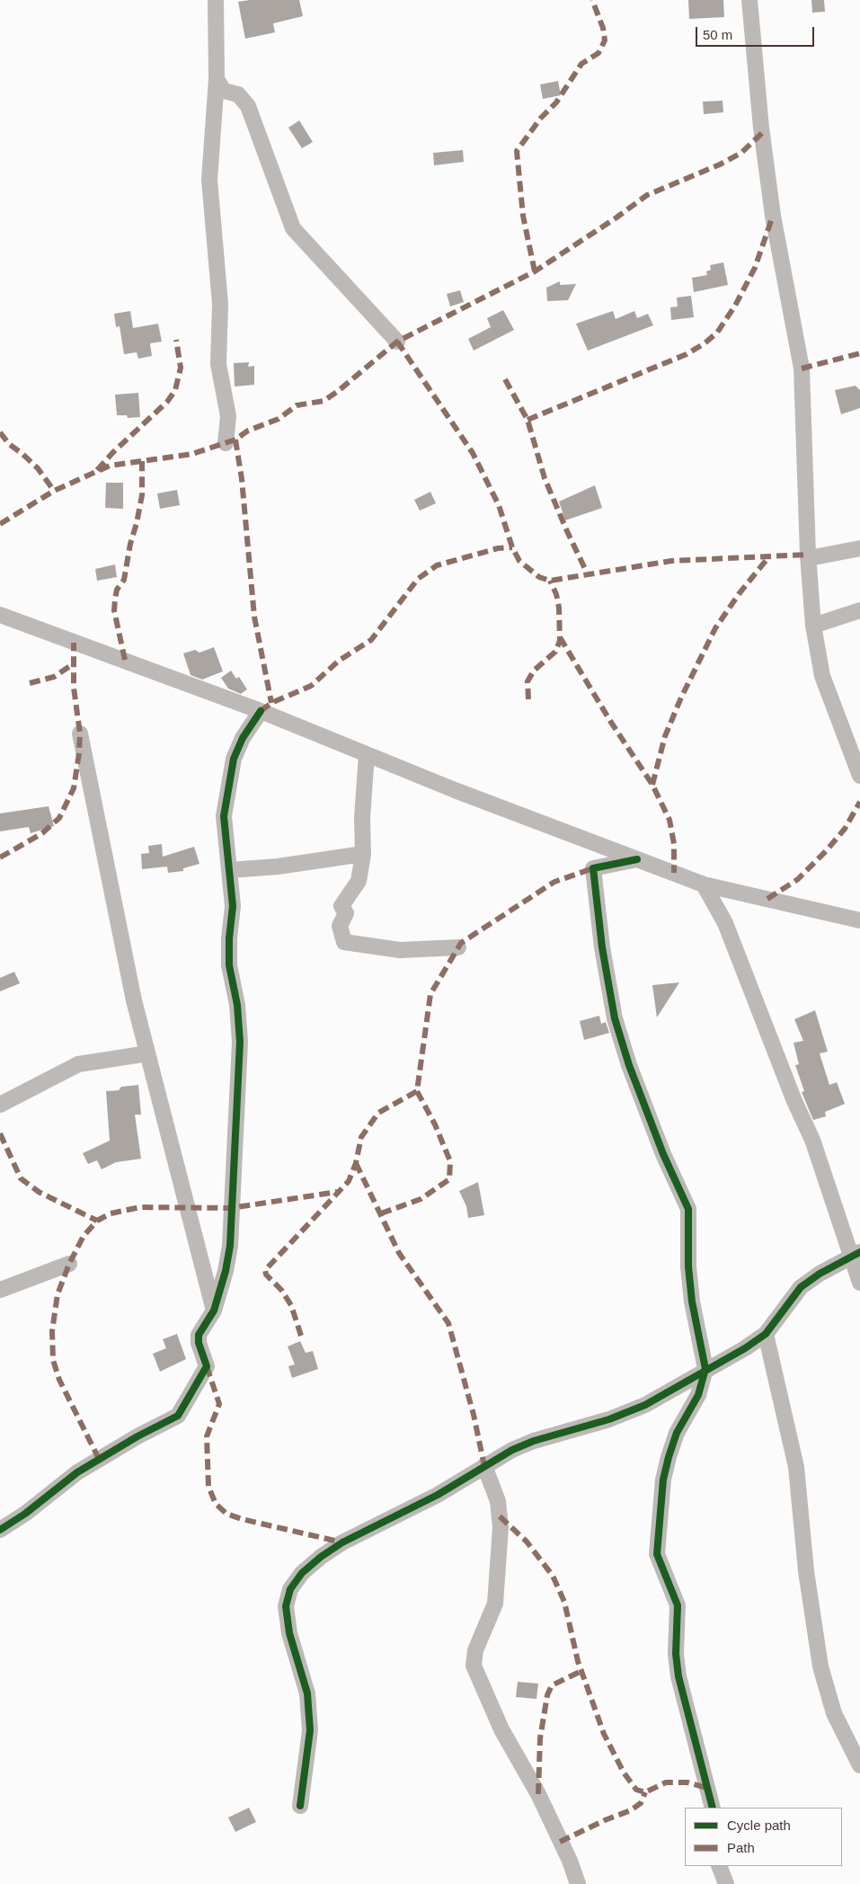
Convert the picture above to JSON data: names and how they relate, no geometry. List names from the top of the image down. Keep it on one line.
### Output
{"legend":["Cycle path","Path"],"scale_bar":"50 m"}
